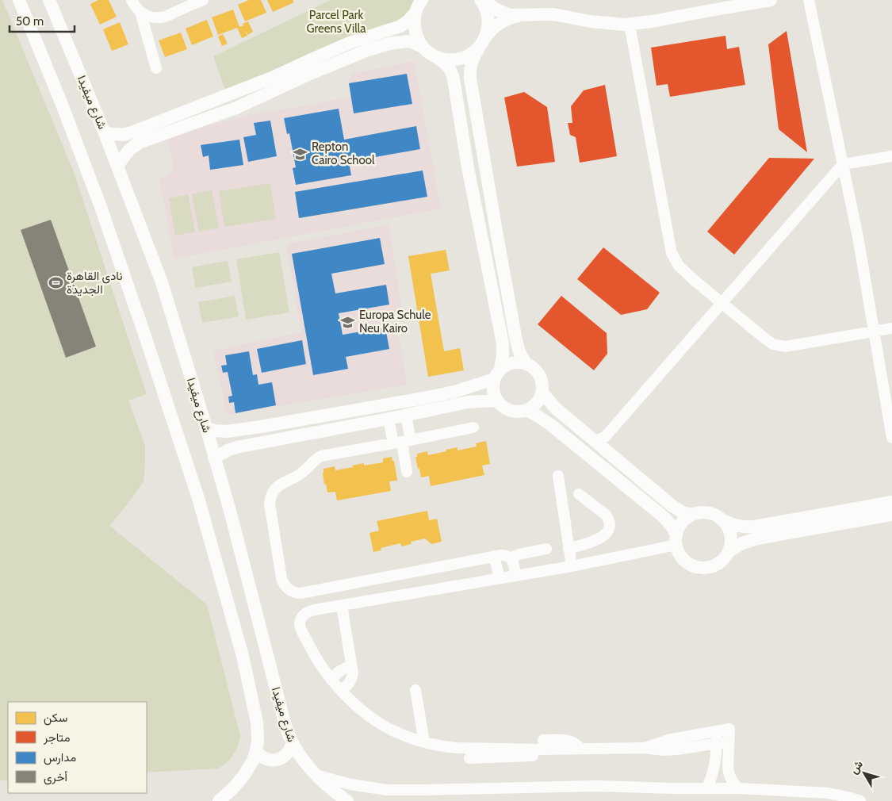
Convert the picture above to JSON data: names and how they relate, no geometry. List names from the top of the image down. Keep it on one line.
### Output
{"streets":{"street":["شارع ميفيدا"]},"parks":["Parcel Park Greens Villa"],"places":{"school or university":["Repton Cairo School","Europa Schule Neu Kairo"],"sports":["نادى القاهرة الجديدة"]},"legend":["سكن","متاجر","مدارس","أخرى"],"scale_bar":"50 m","north":"top left"}
